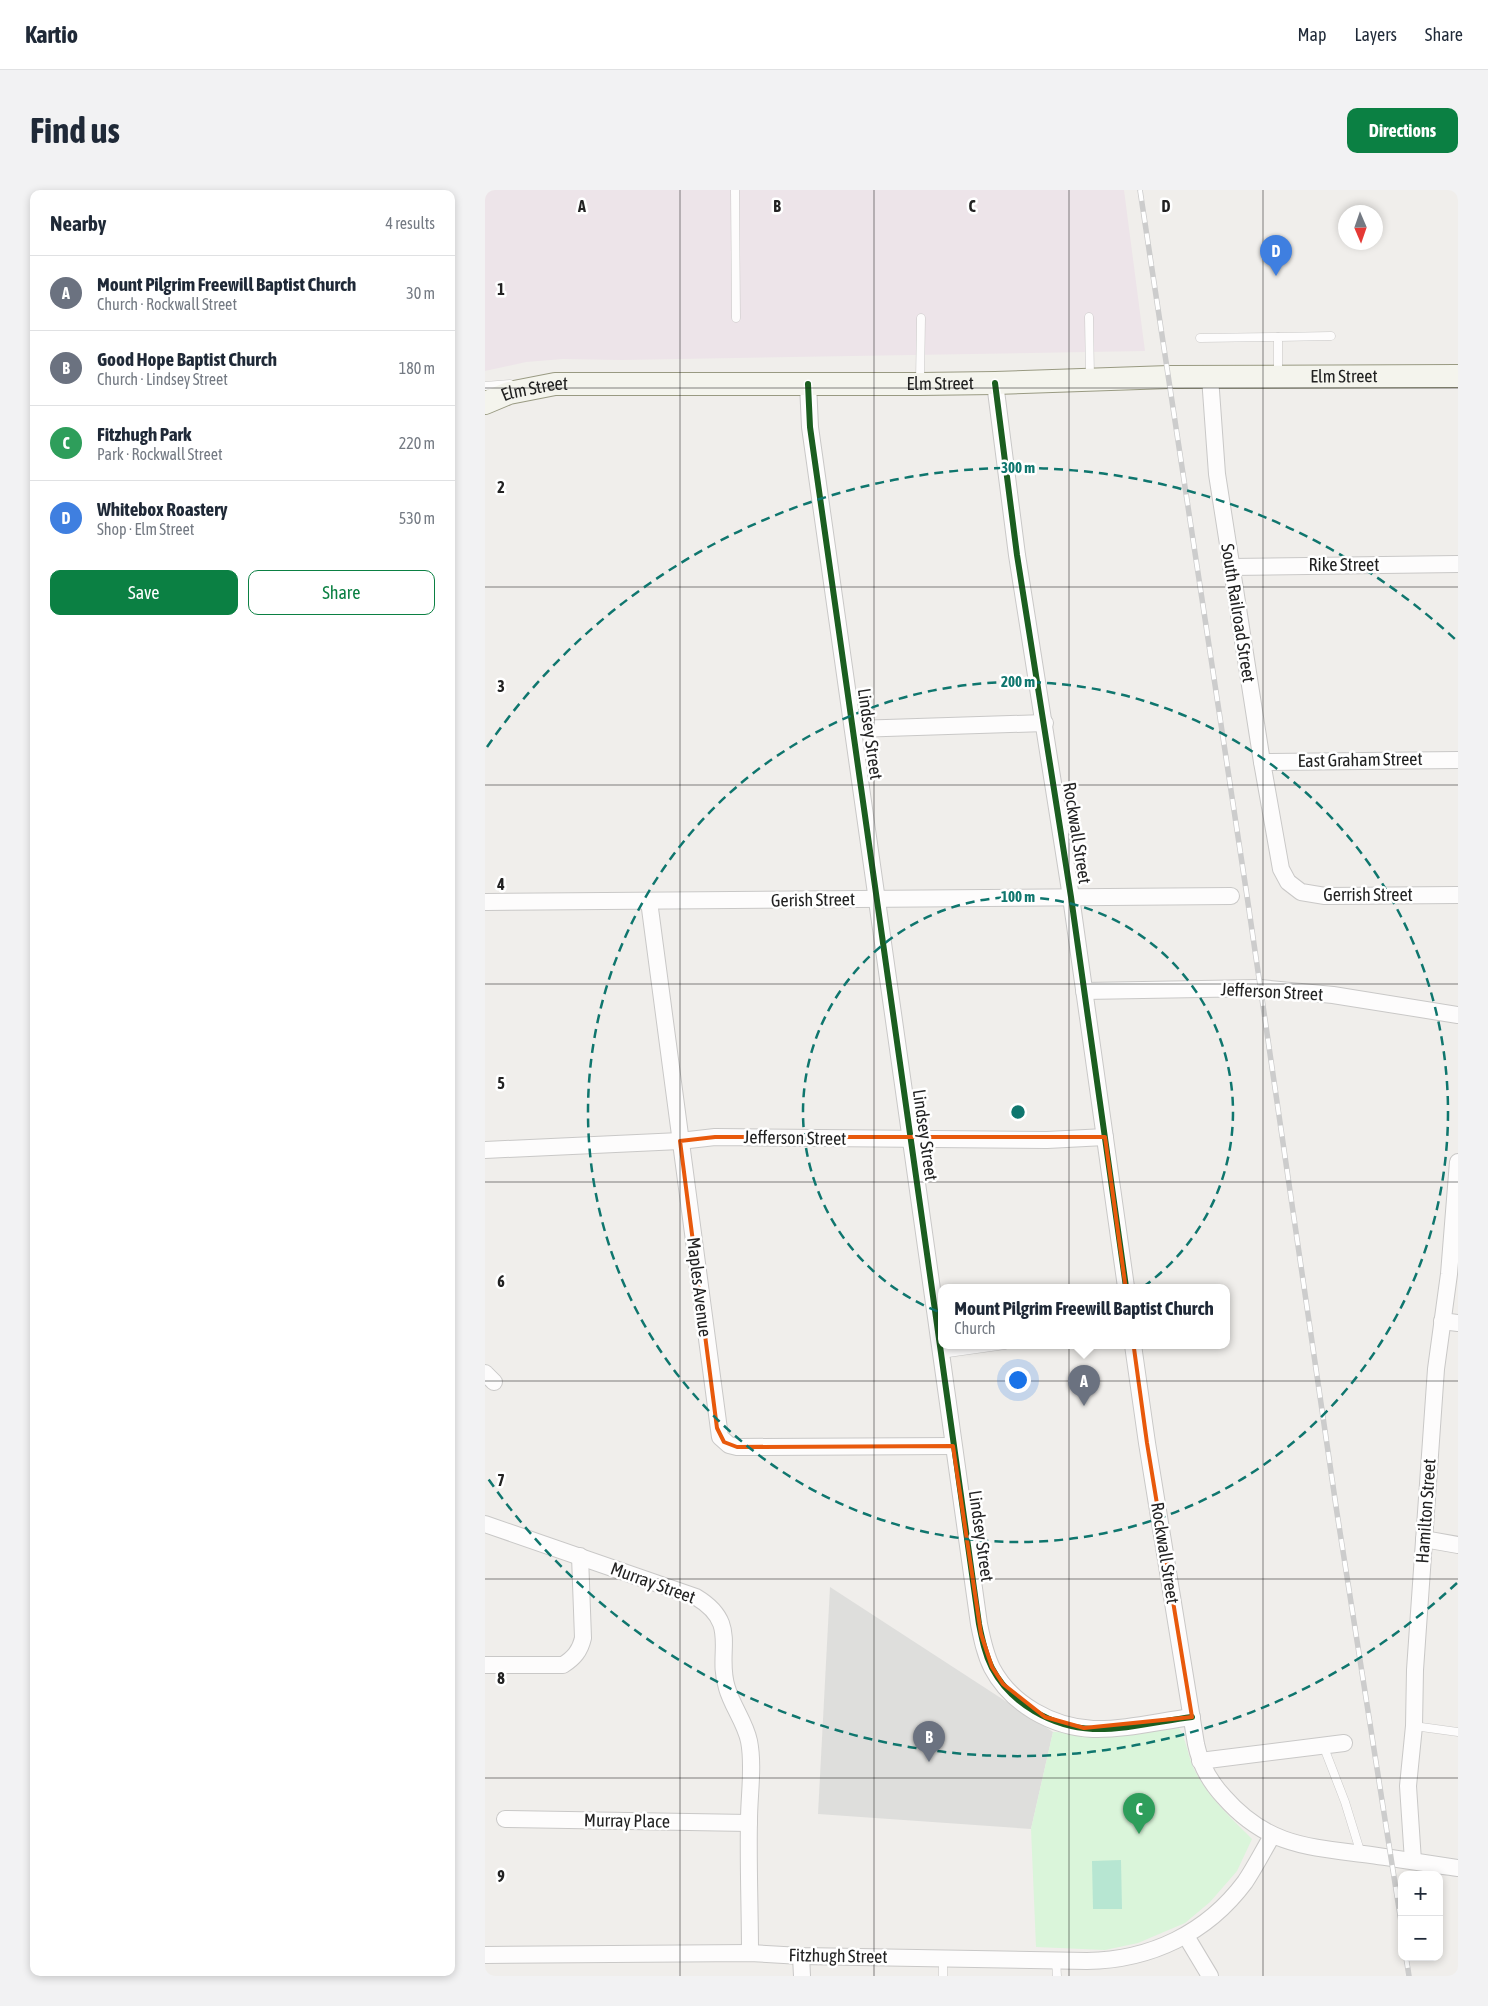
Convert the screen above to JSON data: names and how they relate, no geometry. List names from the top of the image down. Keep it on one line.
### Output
{"streets":{"main road":["Elm Street"],"street":["Rike Street","South Railroad Street","Lindsey Street","East Graham Street","Rockwall Street","Gerrish Street","Gerish Street","Jefferson Street","Maples Avenue","Hamilton Street","Murray Street","Murray Place","Fitzhugh Street"]},"crossings":[["Elm Street","South Railroad Street"],["Elm Street","Lindsey Street"],["Elm Street","Rockwall Street"],["Rike Street","South Railroad Street"],["South Railroad Street","East Graham Street"],["South Railroad Street","Gerrish Street"],["Lindsey Street","Rockwall Street"],["Lindsey Street","Gerish Street"],["Lindsey Street","Jefferson Street"],["Lindsey Street","Maples Avenue"],["Rockwall Street","Gerish Street"],["Rockwall Street","Jefferson Street"],["Rockwall Street","Hamilton Street"],["Rockwall Street","Fitzhugh Street"],["Gerish Street","Maples Avenue"],["Jefferson Street","Maples Avenue"],["Murray Street","Murray Place"],["Murray Street","Fitzhugh Street"]],"north":"bottom","page":{"header":"Kartio","nav":["Map","Layers","Share"],"buttons":["Directions",["Save","Share"]],"title":"Find us","heading":["Nearby","4 results"],"pins":["D","A","B","C"],"list":[{"mark":"A","name":"Mount Pilgrim Freewill Baptist Church","note":"Church · Rockwall Street","value":"30 m"},{"mark":"B","name":"Good Hope Baptist Church","note":"Church · Lindsey Street","value":"180 m"},{"mark":"C","name":"Fitzhugh Park","note":"Park · Rockwall Street","value":"220 m"},{"mark":"D","name":"Whitebox Roastery","note":"Shop · Elm Street","value":"530 m"}],"popup":["Mount Pilgrim Freewill Baptist Church","Church"],"map_buttons":["+","−"]},"grid":{"columns":["A","B","C","D"],"rows":["1","2","3","4","5","6","7","8","9"]},"rings":["300 m","200 m","100 m"]}
